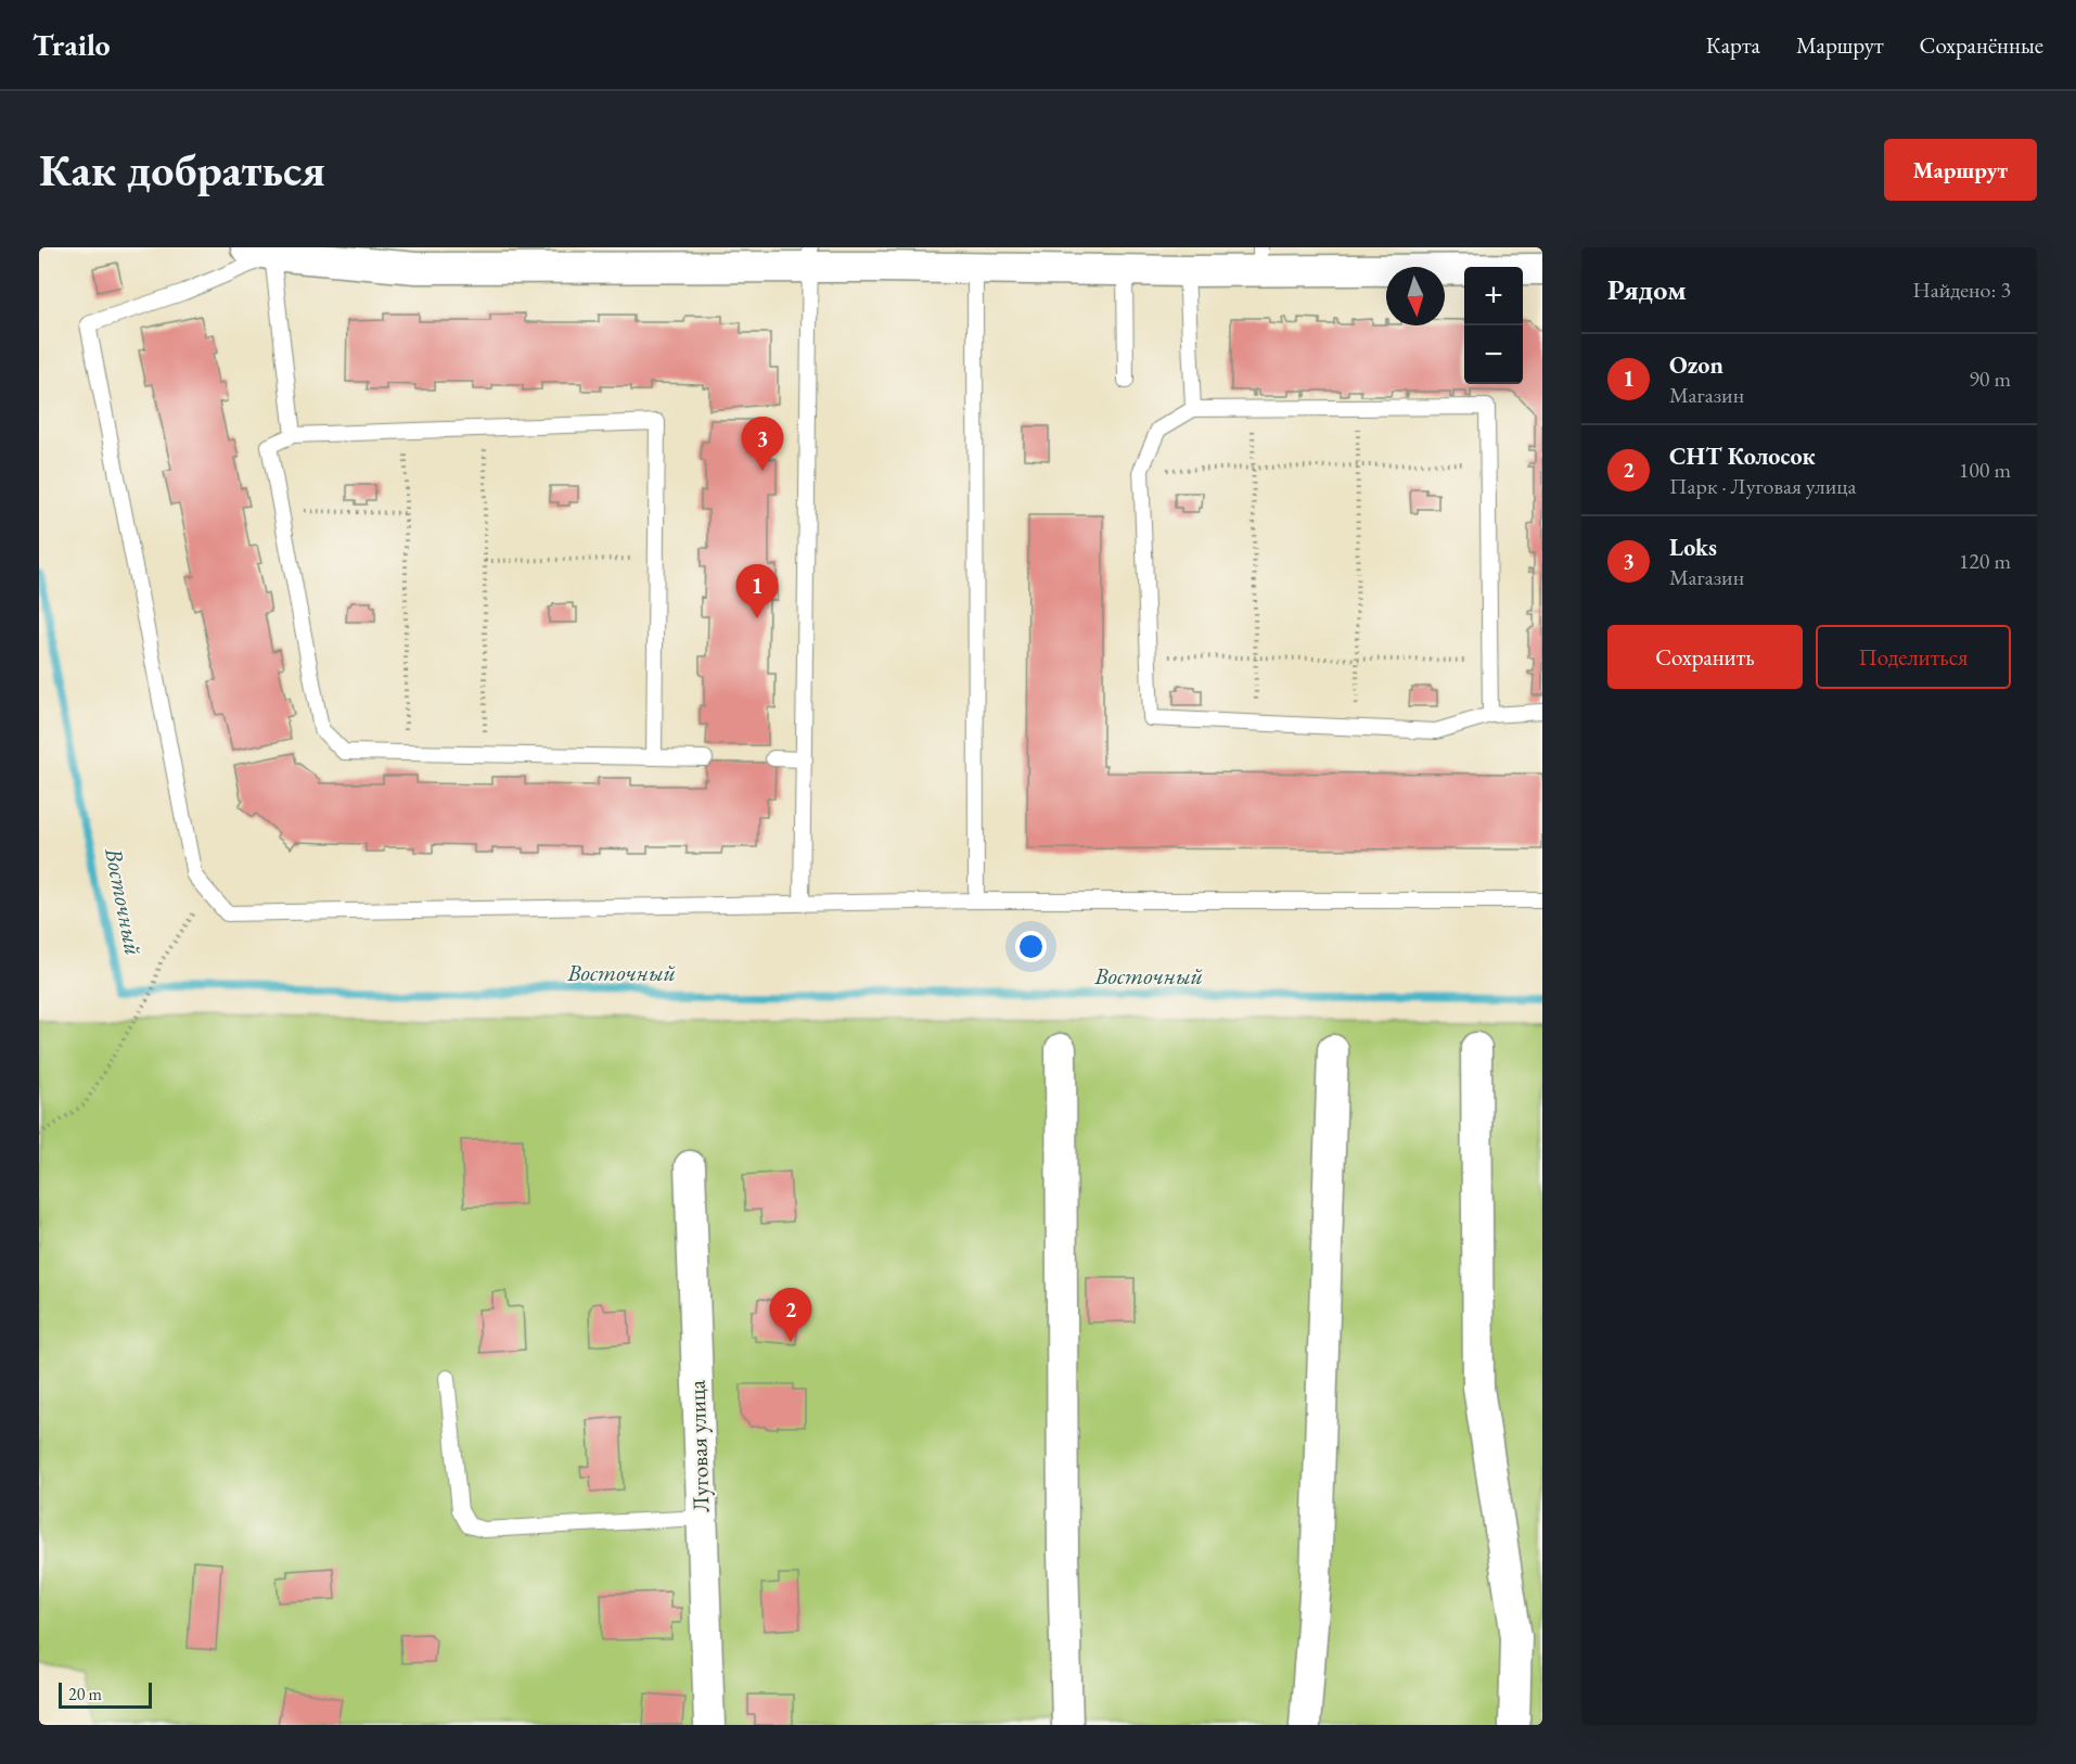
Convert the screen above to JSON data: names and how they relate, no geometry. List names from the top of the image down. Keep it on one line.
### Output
{"streets":{"street":["Луговая улица"]},"water":["Восточный"],"scale_bar":"20 m","north":"bottom","page":{"header":"Trailo","nav":["Карта","Маршрут","Сохранённые"],"buttons":["Маршрут",["Сохранить","Поделиться"]],"title":"Как добраться","heading":["Рядом","Найдено: 3"],"map_buttons":["+","−"],"list":[{"mark":"1","name":"Ozon","note":"Магазин","value":"90 m"},{"mark":"2","name":"СНТ Колосок","note":"Парк · Луговая улица","value":"100 m"},{"mark":"3","name":"Loks","note":"Магазин","value":"120 m"}],"pins":["3","1","2"],"scale":"20 m"}}
